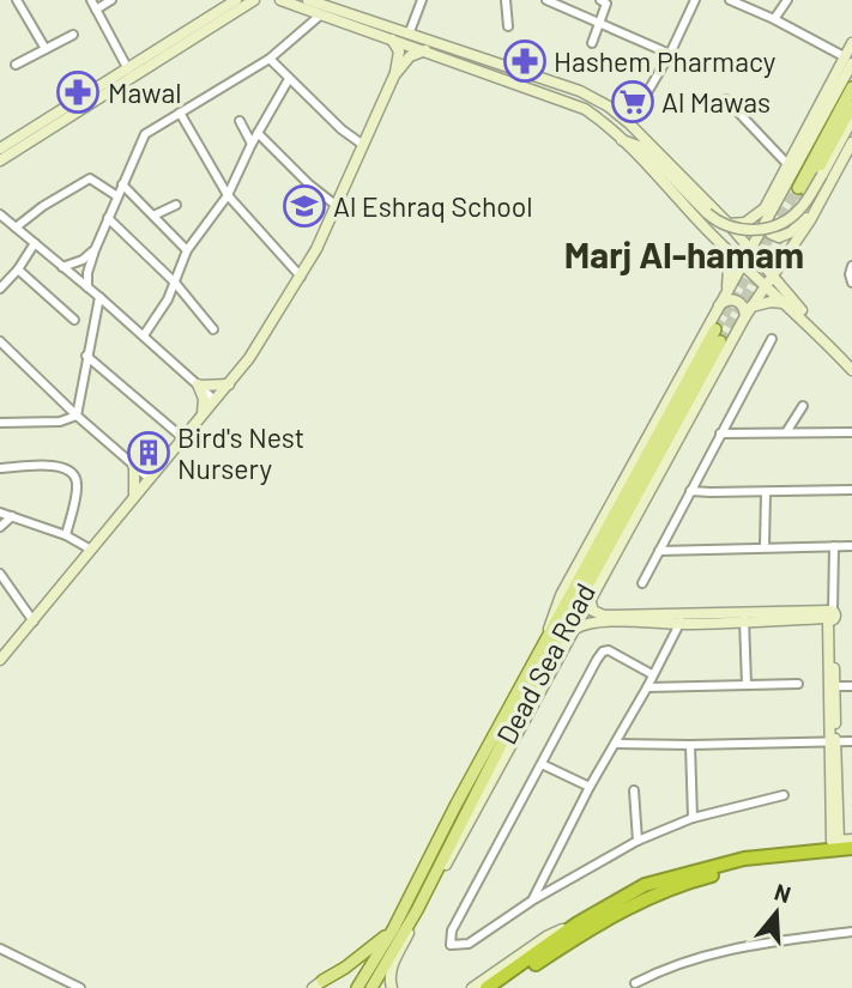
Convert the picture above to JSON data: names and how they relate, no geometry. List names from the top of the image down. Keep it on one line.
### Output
{"streets":{"main road":["Dead Sea Road"]},"districts":["Marj Al-hamam"],"places":{"pharmacy":["Hashem Pharmacy","Mawal"],"supermarket":["Al Mawas"],"school or university":["Al Eshraq School"],"building":["Bird's Nest Nursery"]},"north":"top"}
